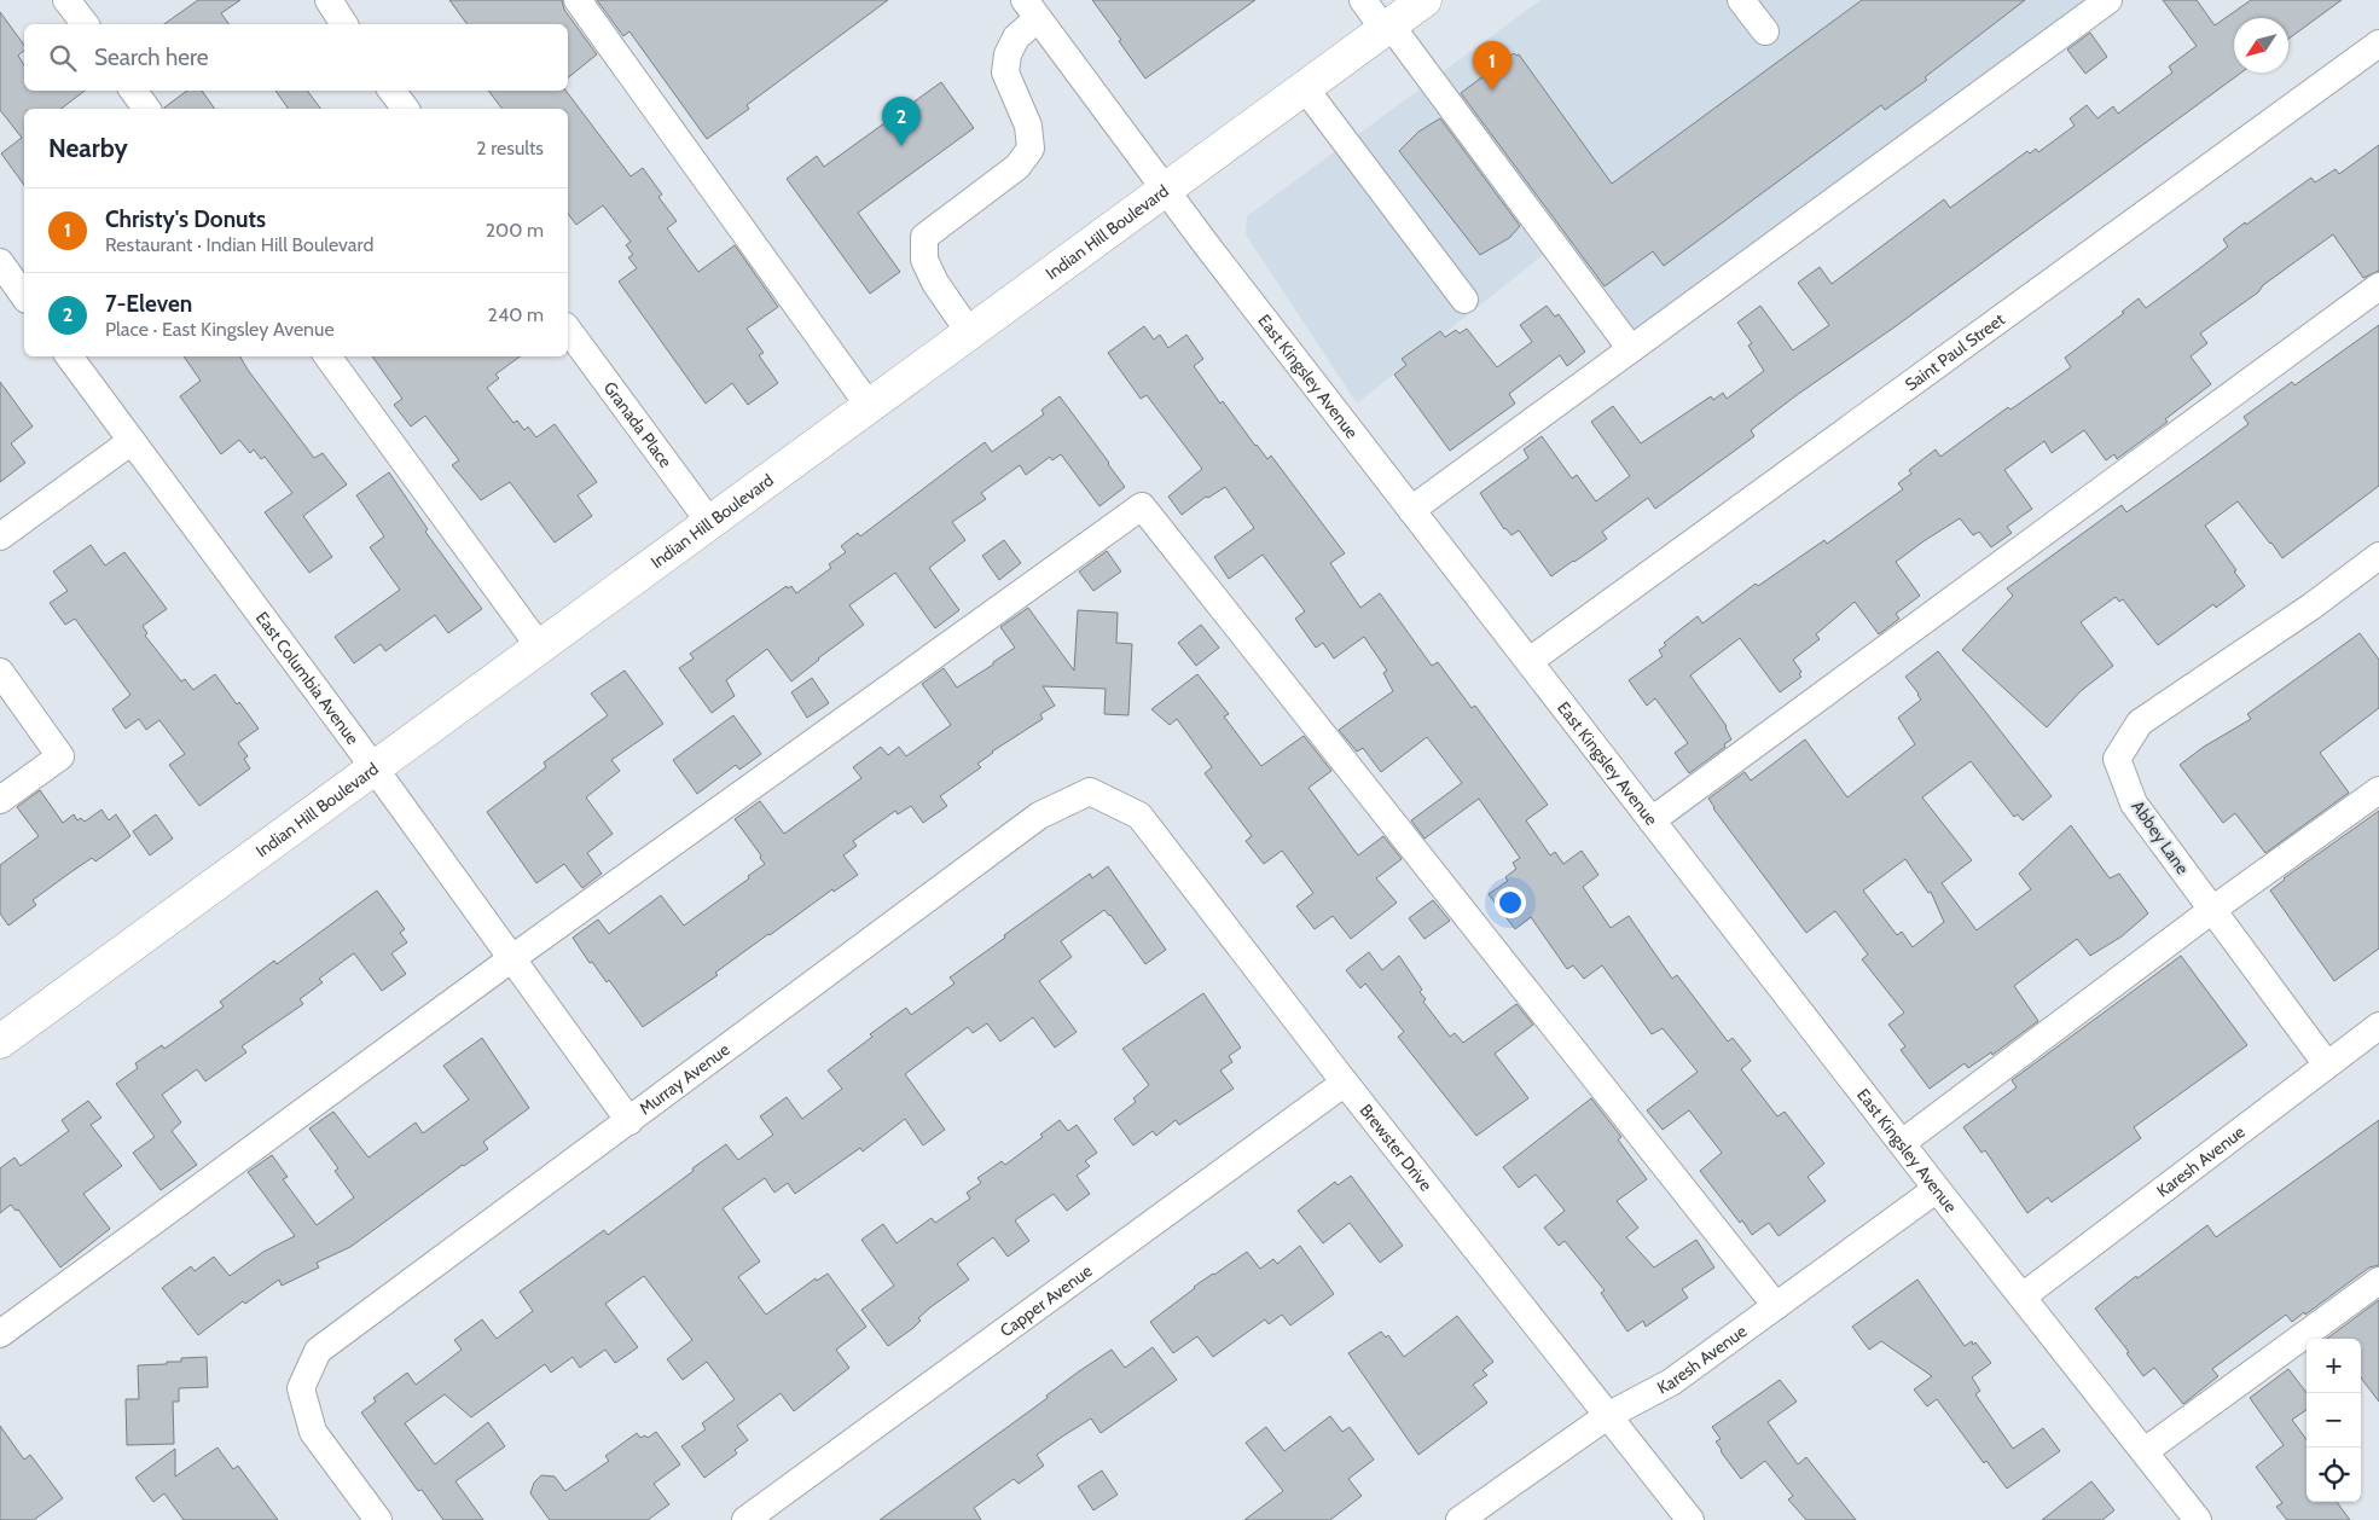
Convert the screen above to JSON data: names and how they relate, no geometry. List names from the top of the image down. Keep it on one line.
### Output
{"streets":{"main road":["Indian Hill Boulevard"],"street":["Saint Paul Street","East Kingsley Avenue","Granada Place","East Columbia Avenue","Abbey Lane","Murray Avenue","Brewster Drive","Karesh Avenue","Capper Avenue"]},"crossings":[["Indian Hill Boulevard","East Kingsley Avenue"],["Indian Hill Boulevard","Granada Place"],["Indian Hill Boulevard","East Columbia Avenue"],["Saint Paul Street","East Kingsley Avenue"],["East Kingsley Avenue","Karesh Avenue"],["East Columbia Avenue","Murray Avenue"],["Abbey Lane","Karesh Avenue"],["Murray Avenue","Brewster Drive"],["Brewster Drive","Karesh Avenue"],["Brewster Drive","Capper Avenue"]],"north":"bottom left","page":{"search":"Search here","pins":["1","2"],"heading":["Nearby","2 results"],"list":[{"mark":"1","name":"Christy's Donuts","note":"Restaurant · Indian Hill Boulevard","value":"200 m"},{"mark":"2","name":"7-Eleven","note":"Place · East Kingsley Avenue","value":"240 m"}],"map_buttons":["+","−"]}}
